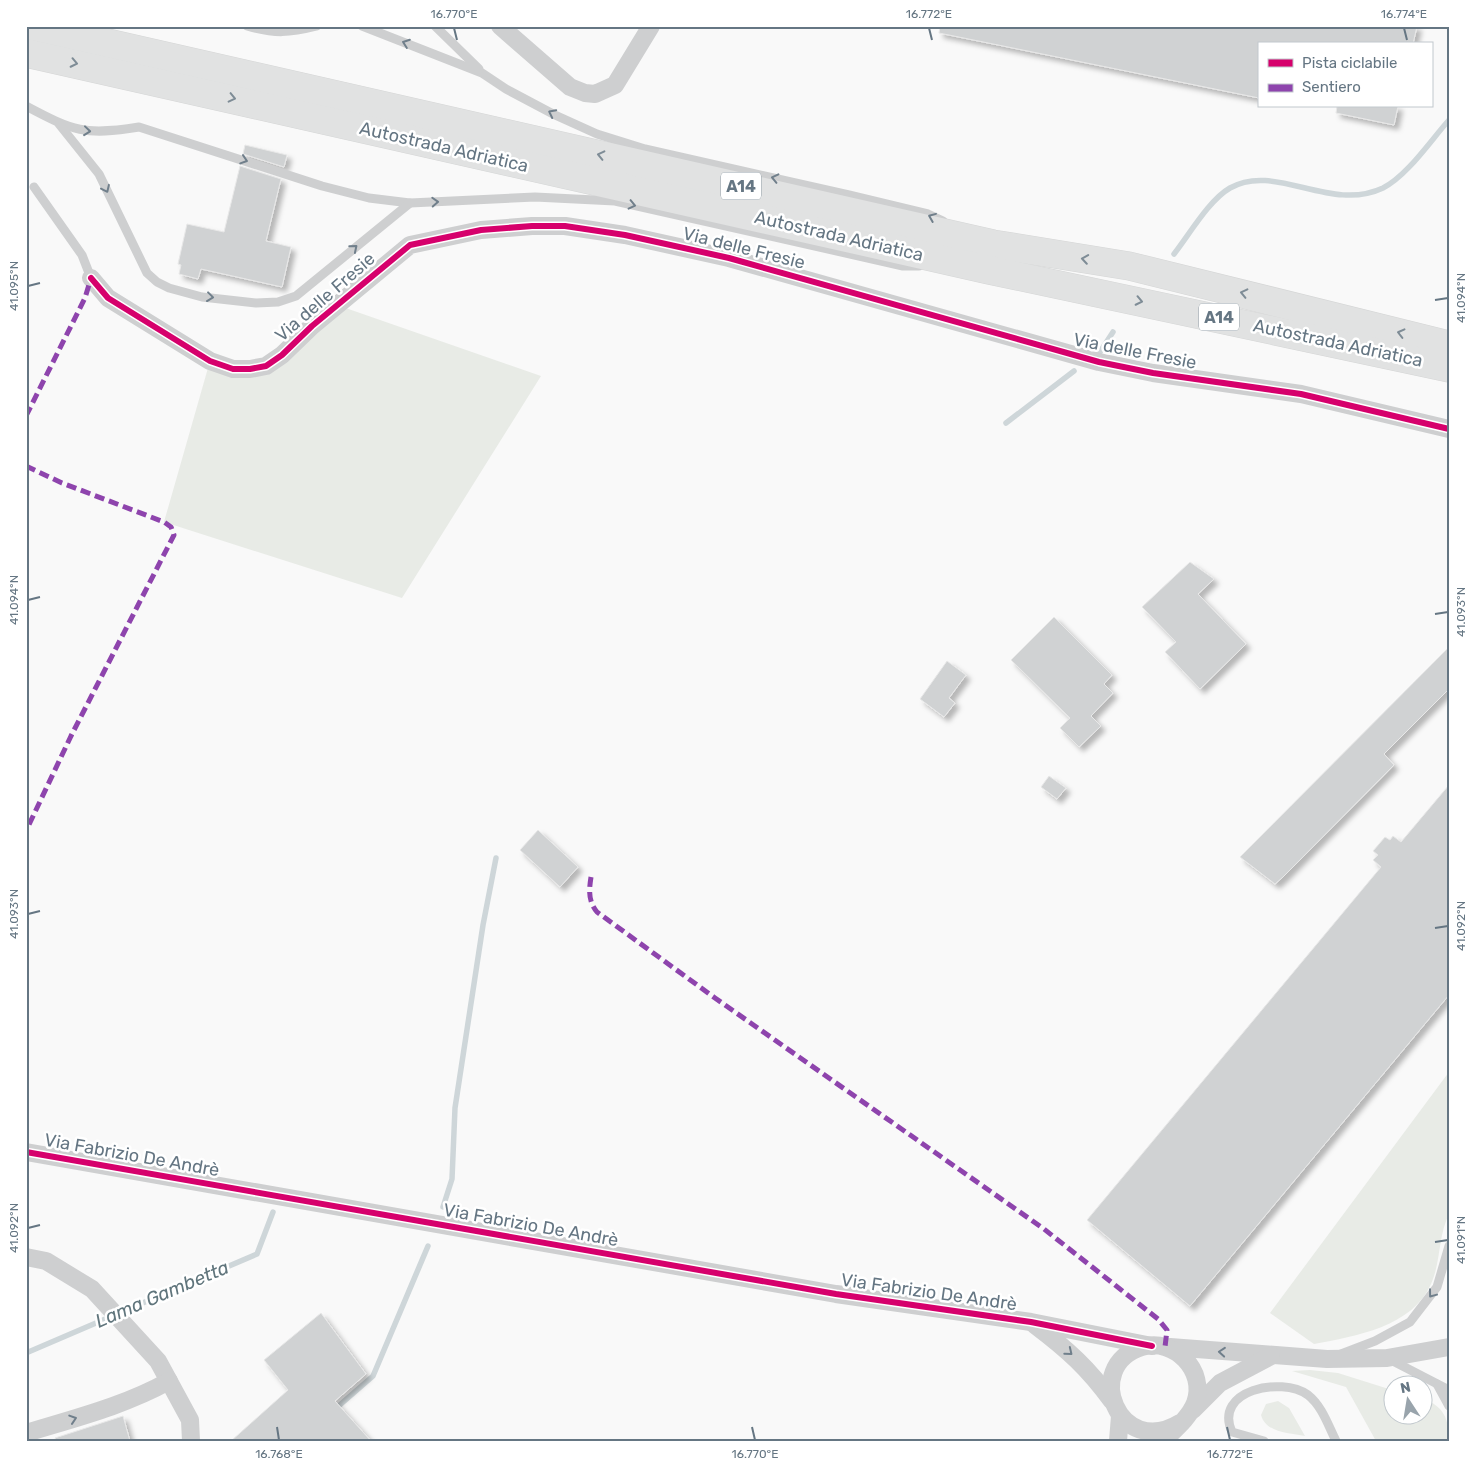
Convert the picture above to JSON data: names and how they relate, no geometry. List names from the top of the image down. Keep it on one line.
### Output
{"streets":{"highway":["Autostrada Adriatica","A14"],"street":["Via delle Fresie","Via Fabrizio De Andrè"]},"water":["Lama Gambetta"],"legend":["Pista ciclabile","Sentiero"],"north":"top","coordinates":["16.770°E","16.772°E","16.774°E","41.095°N","41.094°N","41.093°N","41.092°N","41.091°N","16.768°E"]}
